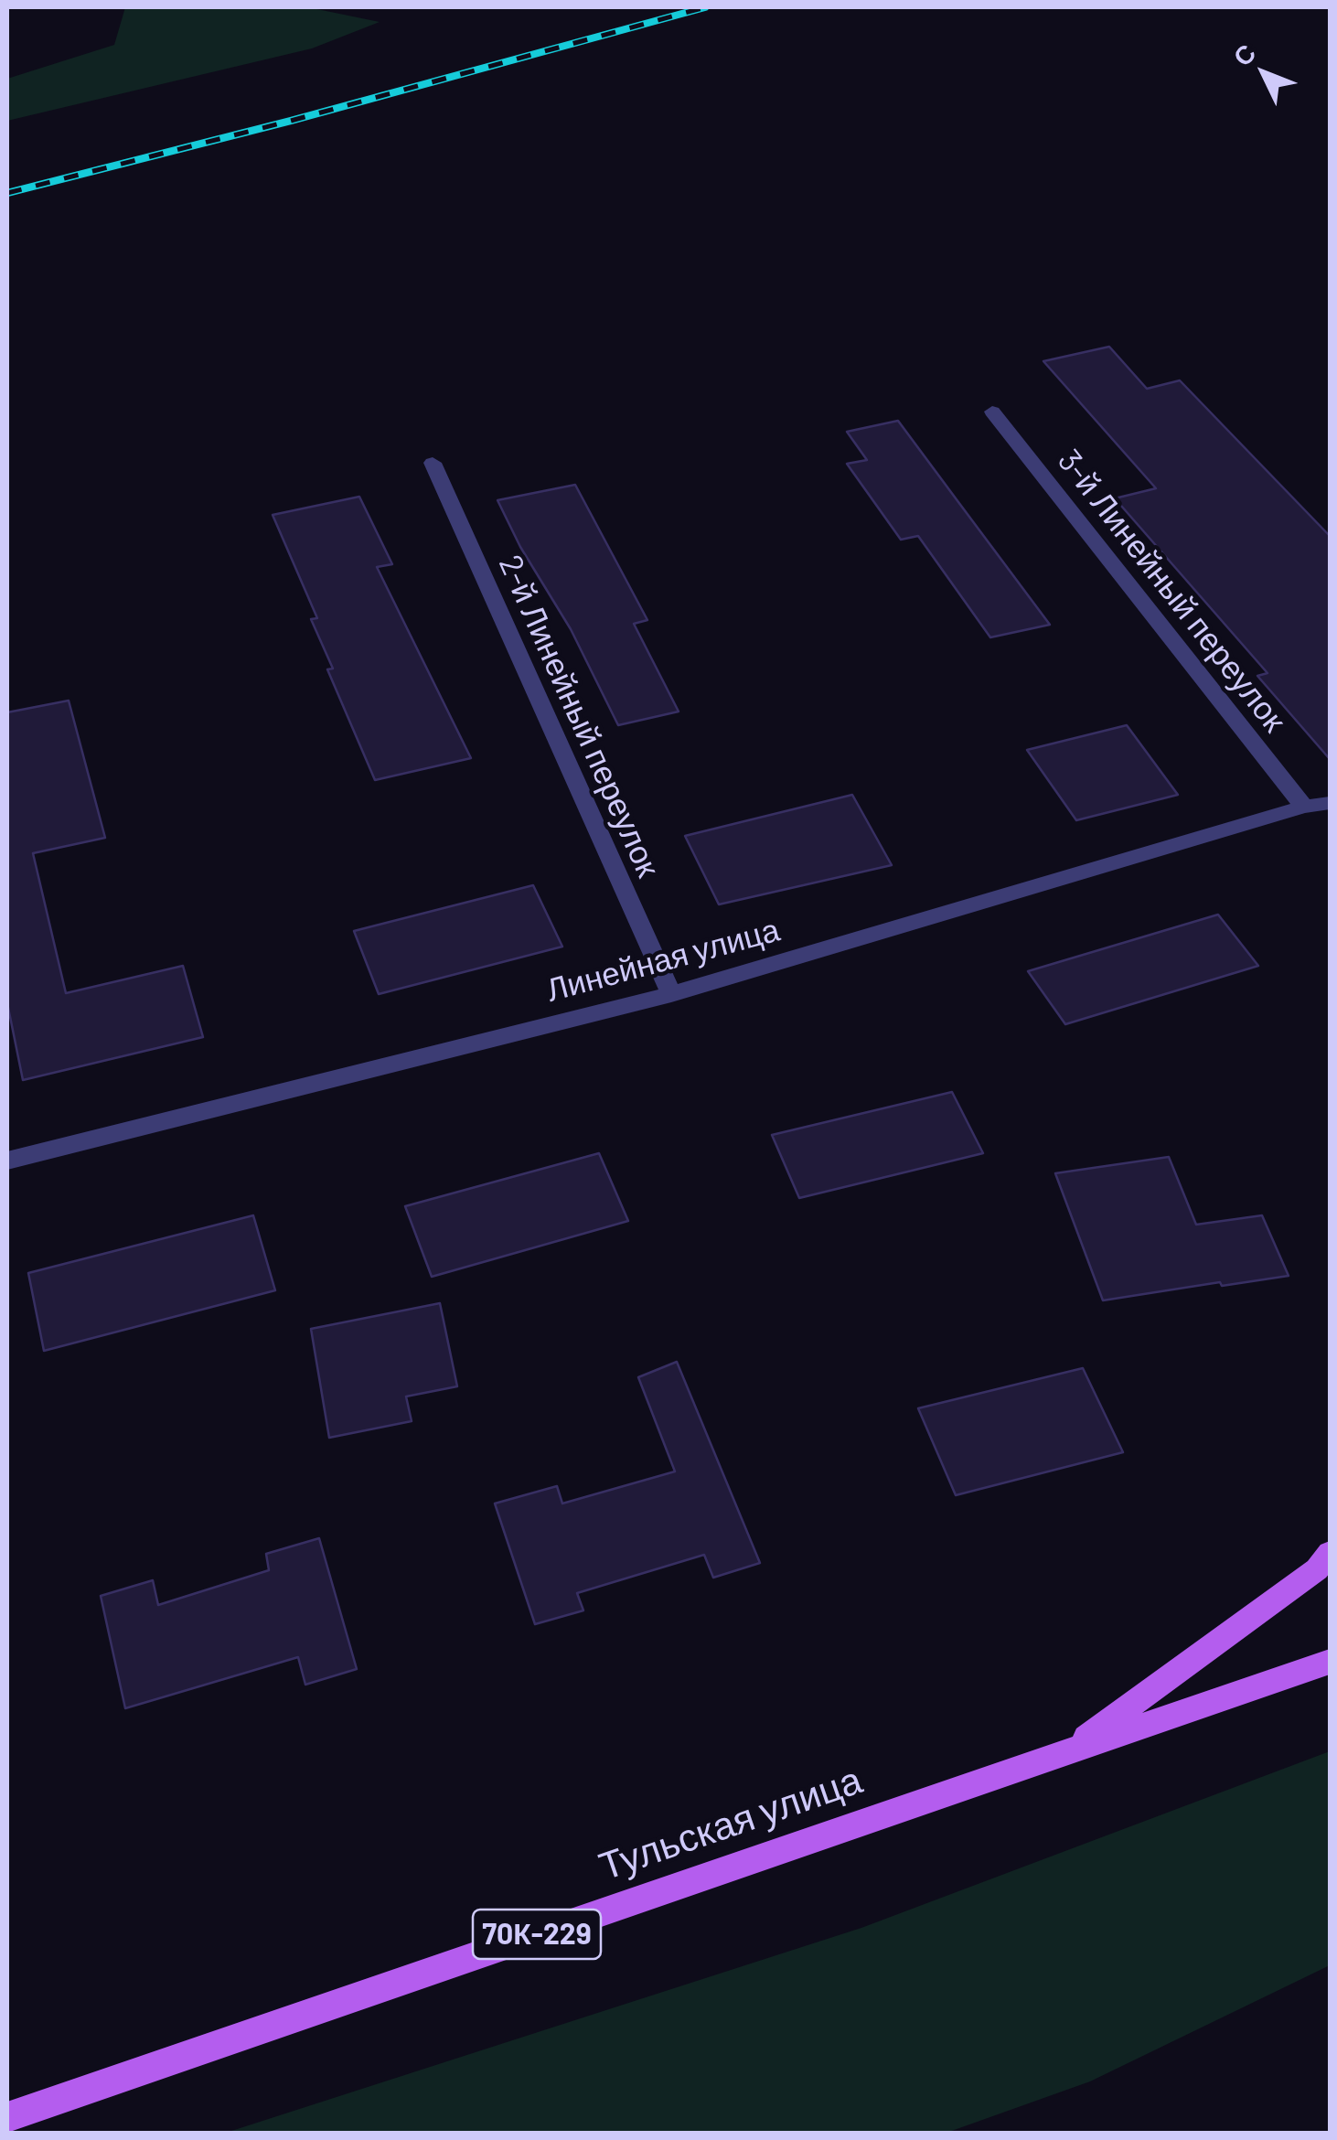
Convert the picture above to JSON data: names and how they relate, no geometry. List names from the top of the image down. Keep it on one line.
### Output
{"streets":{"main road":["Тульская улица","70К-229"],"street":["3-й Линейный переулок","2-й Линейный переулок","Линейная улица"]},"crossings":[["3-й Линейный переулок","Линейная улица"],["2-й Линейный переулок","Линейная улица"]],"north":"top left"}
